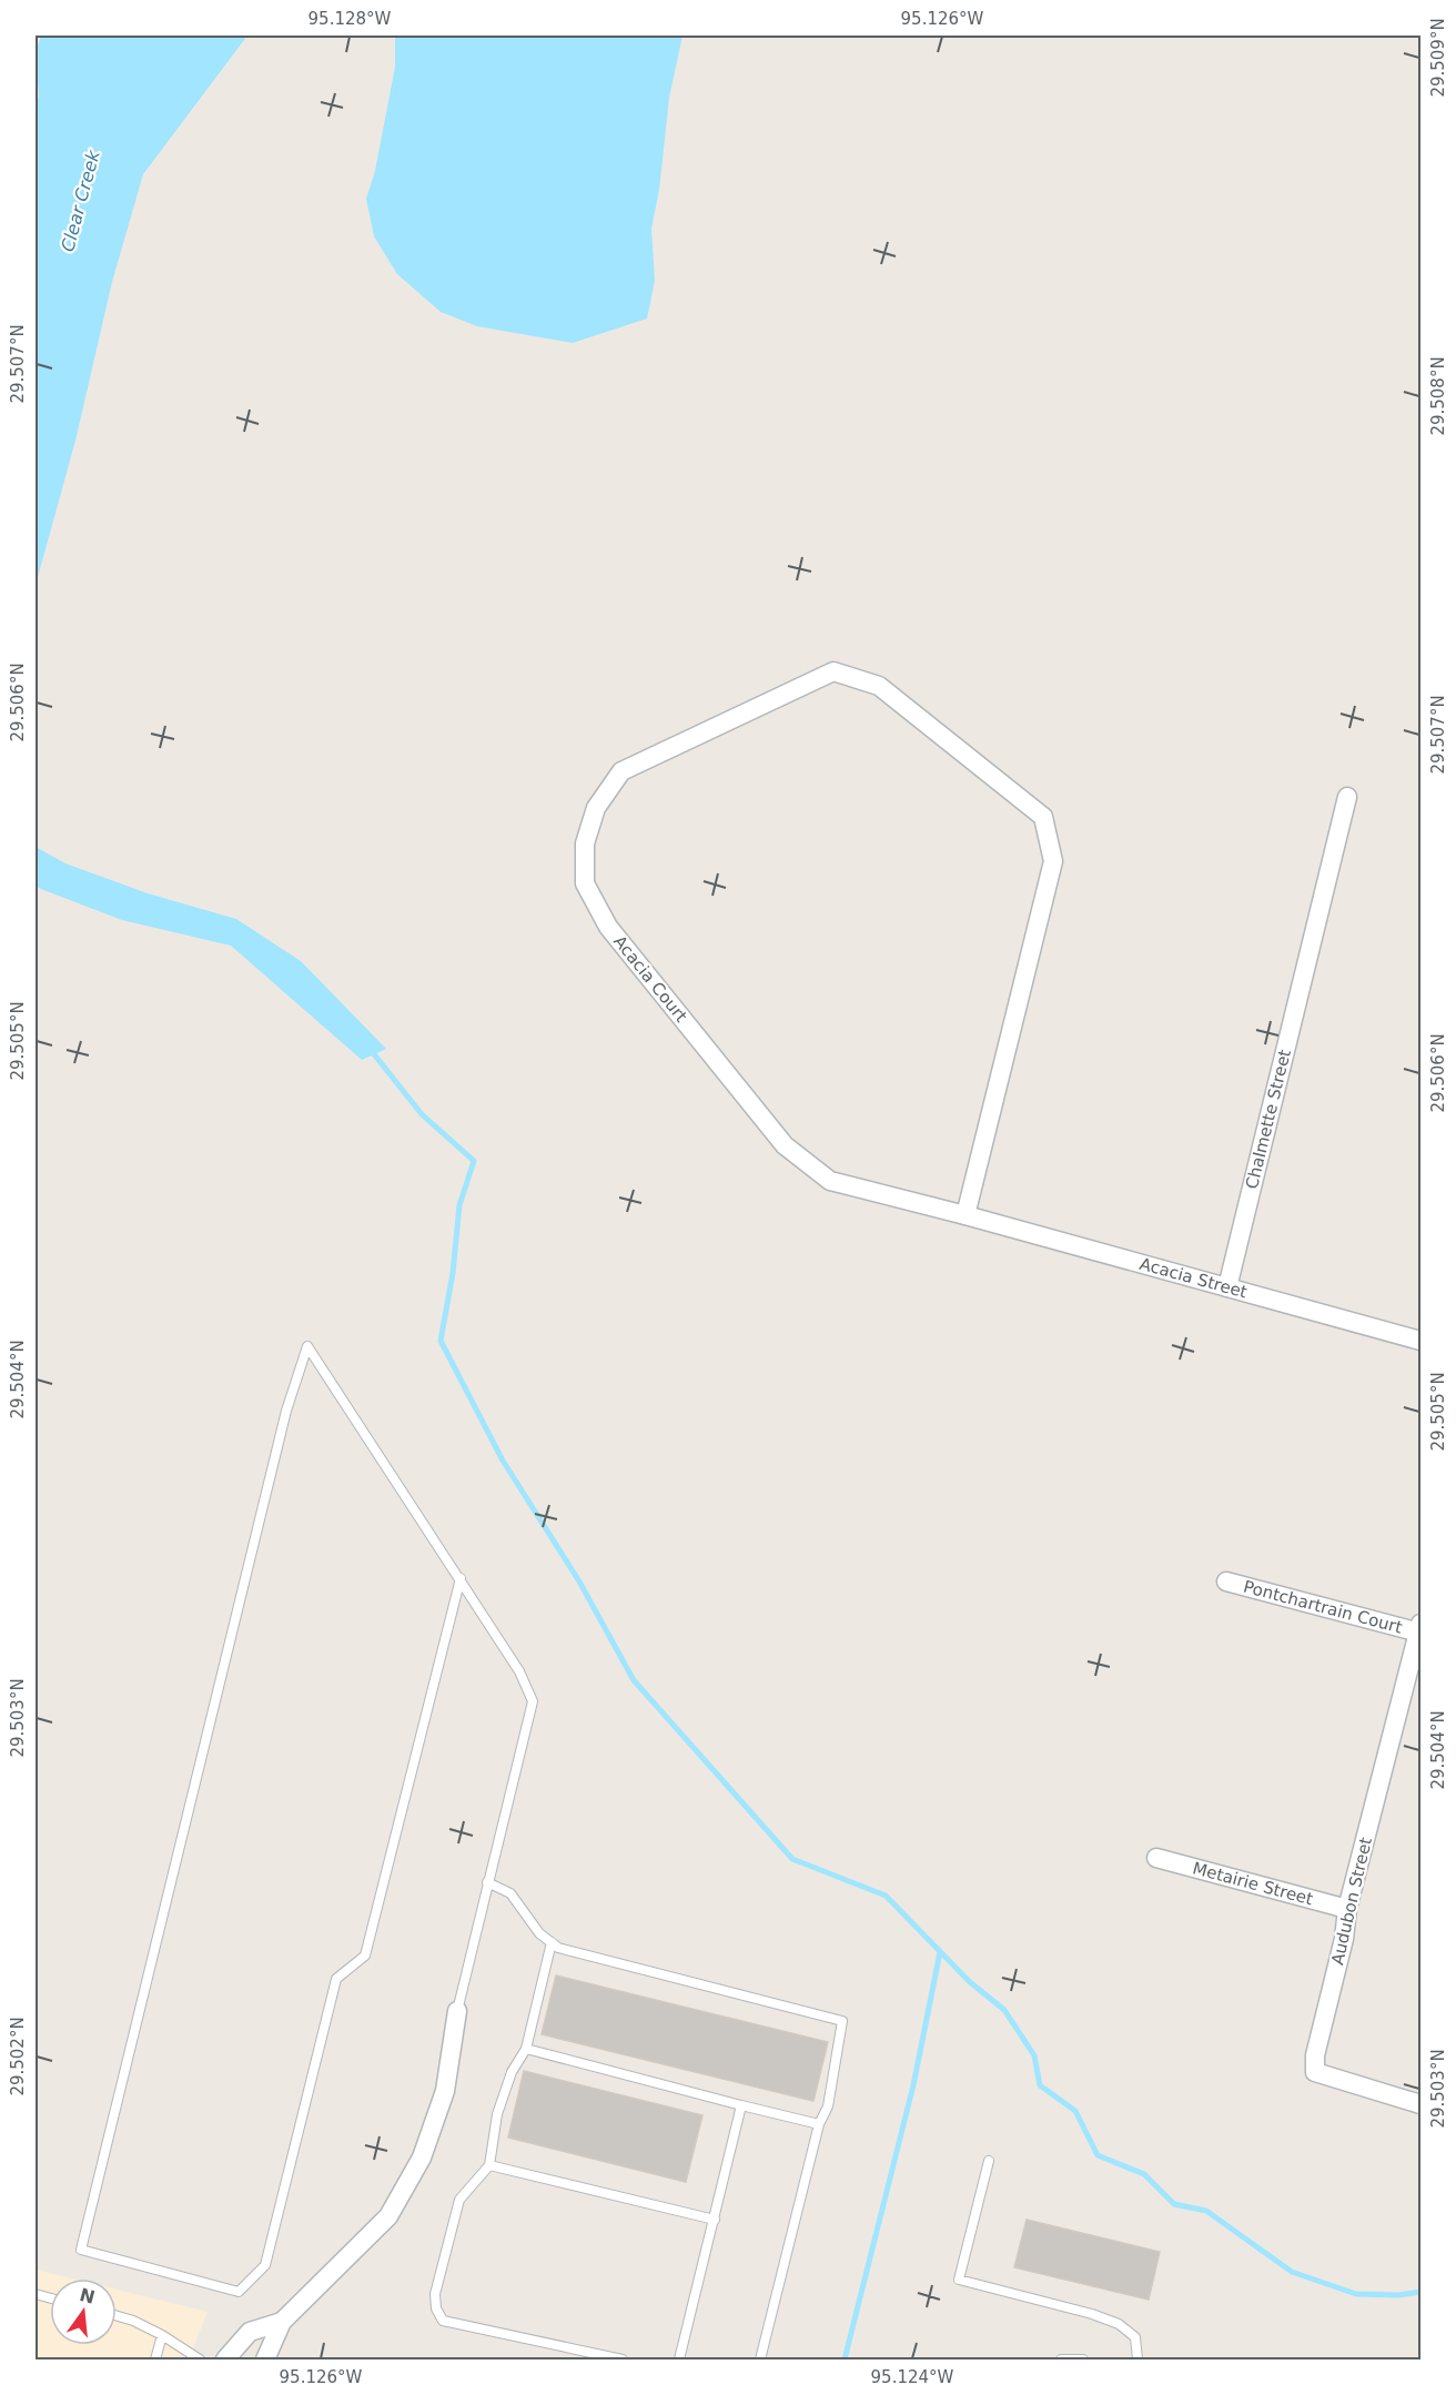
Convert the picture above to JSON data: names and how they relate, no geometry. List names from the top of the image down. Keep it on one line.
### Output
{"streets":{"street":["Acacia Court","Chalmette Street","Acacia Street","Pontchartrain Court","Metairie Street","Audubon Street"]},"crossings":[["Acacia Court","Acacia Street"],["Chalmette Street","Acacia Street"],["Pontchartrain Court","Audubon Street"],["Metairie Street","Audubon Street"]],"water":["Clear Creek"],"north":"top","coordinates":["95.128°W","95.126°W","29.509°N","29.507°N","29.508°N","29.506°N","29.505°N","29.504°N","29.503°N","29.502°N","95.124°W"]}
